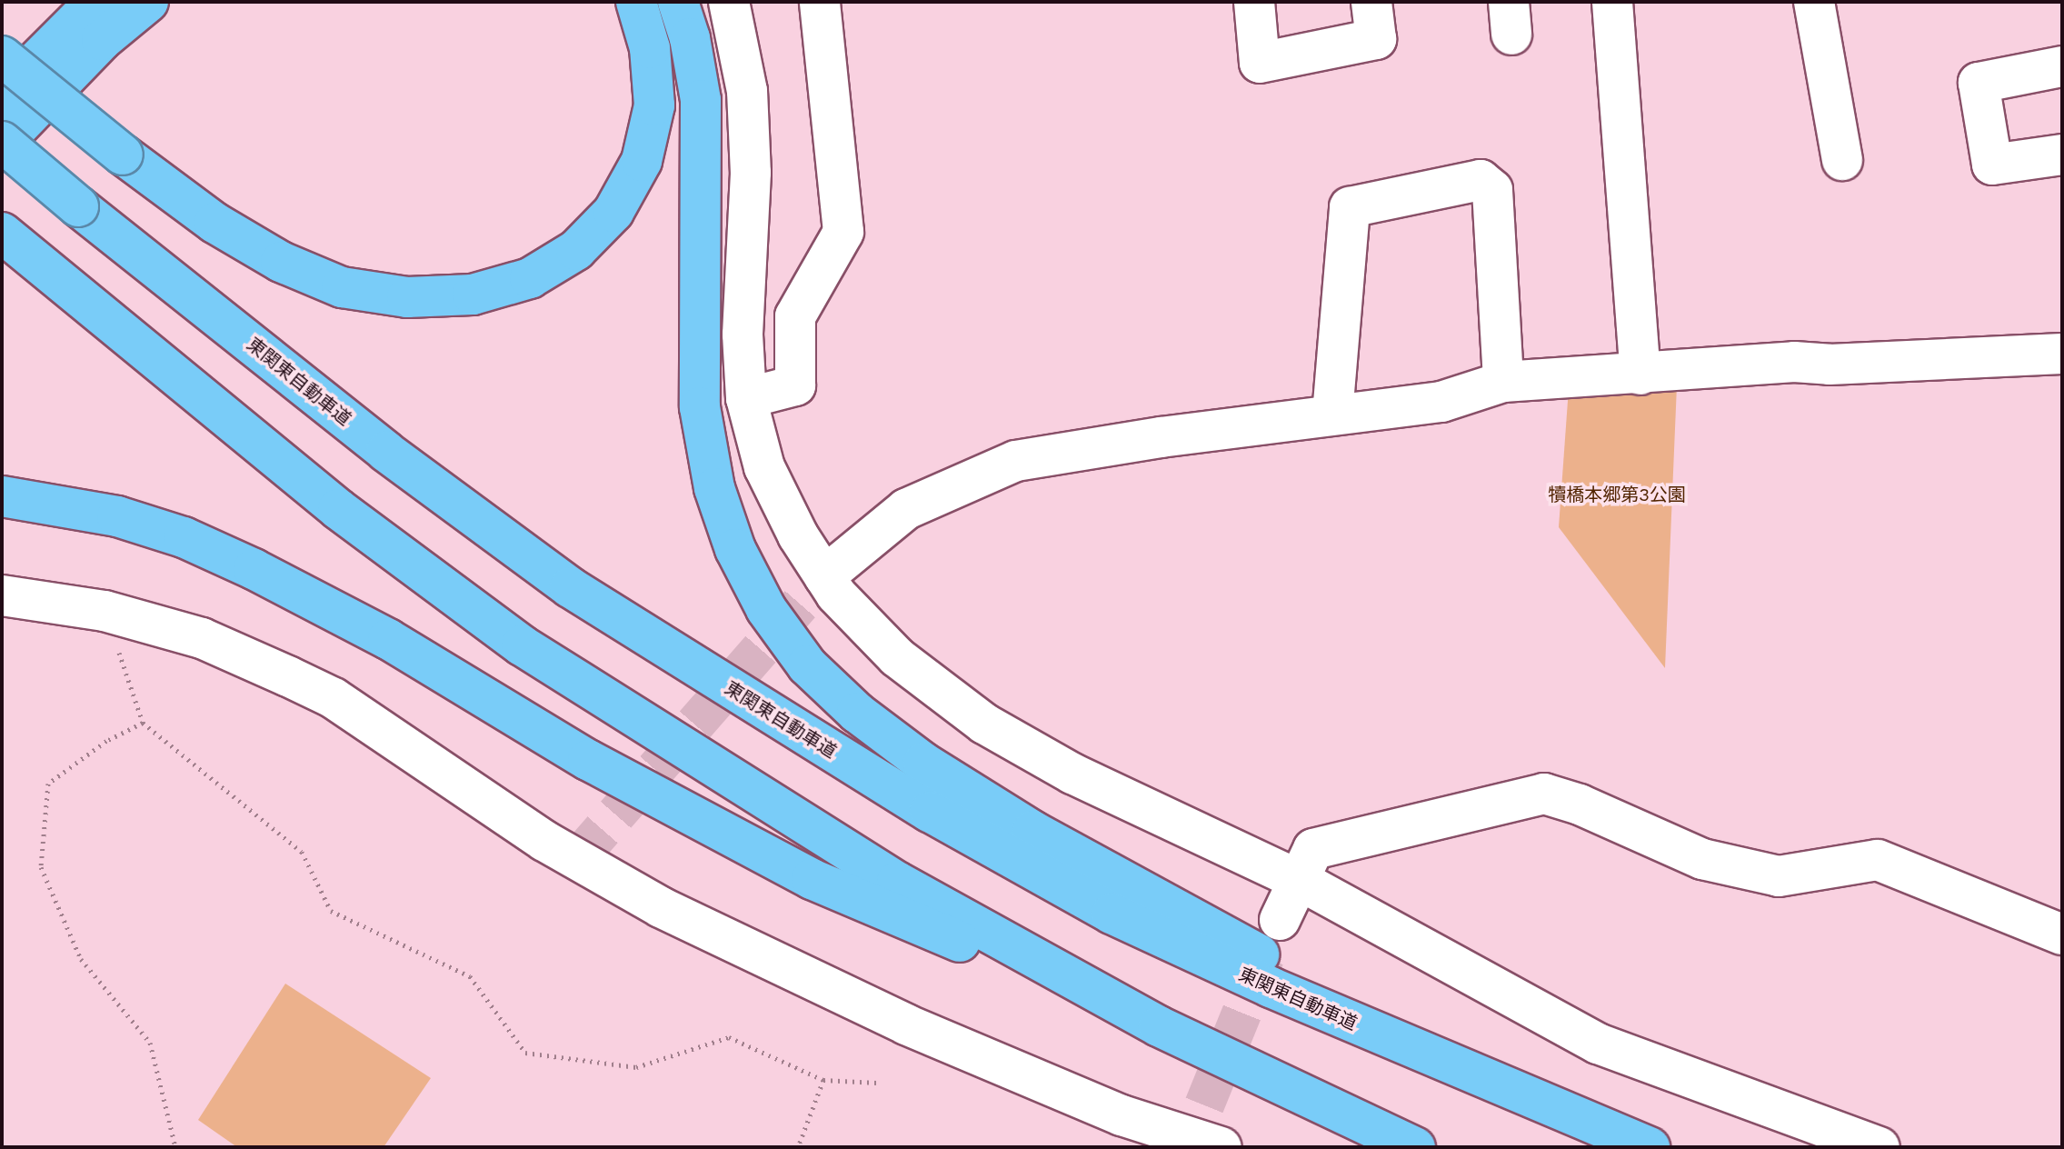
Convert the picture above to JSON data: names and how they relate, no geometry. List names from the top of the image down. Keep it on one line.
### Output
{"streets":{"highway":["東関東自動車道"]},"parks":["犢橋本郷第3公園"]}
